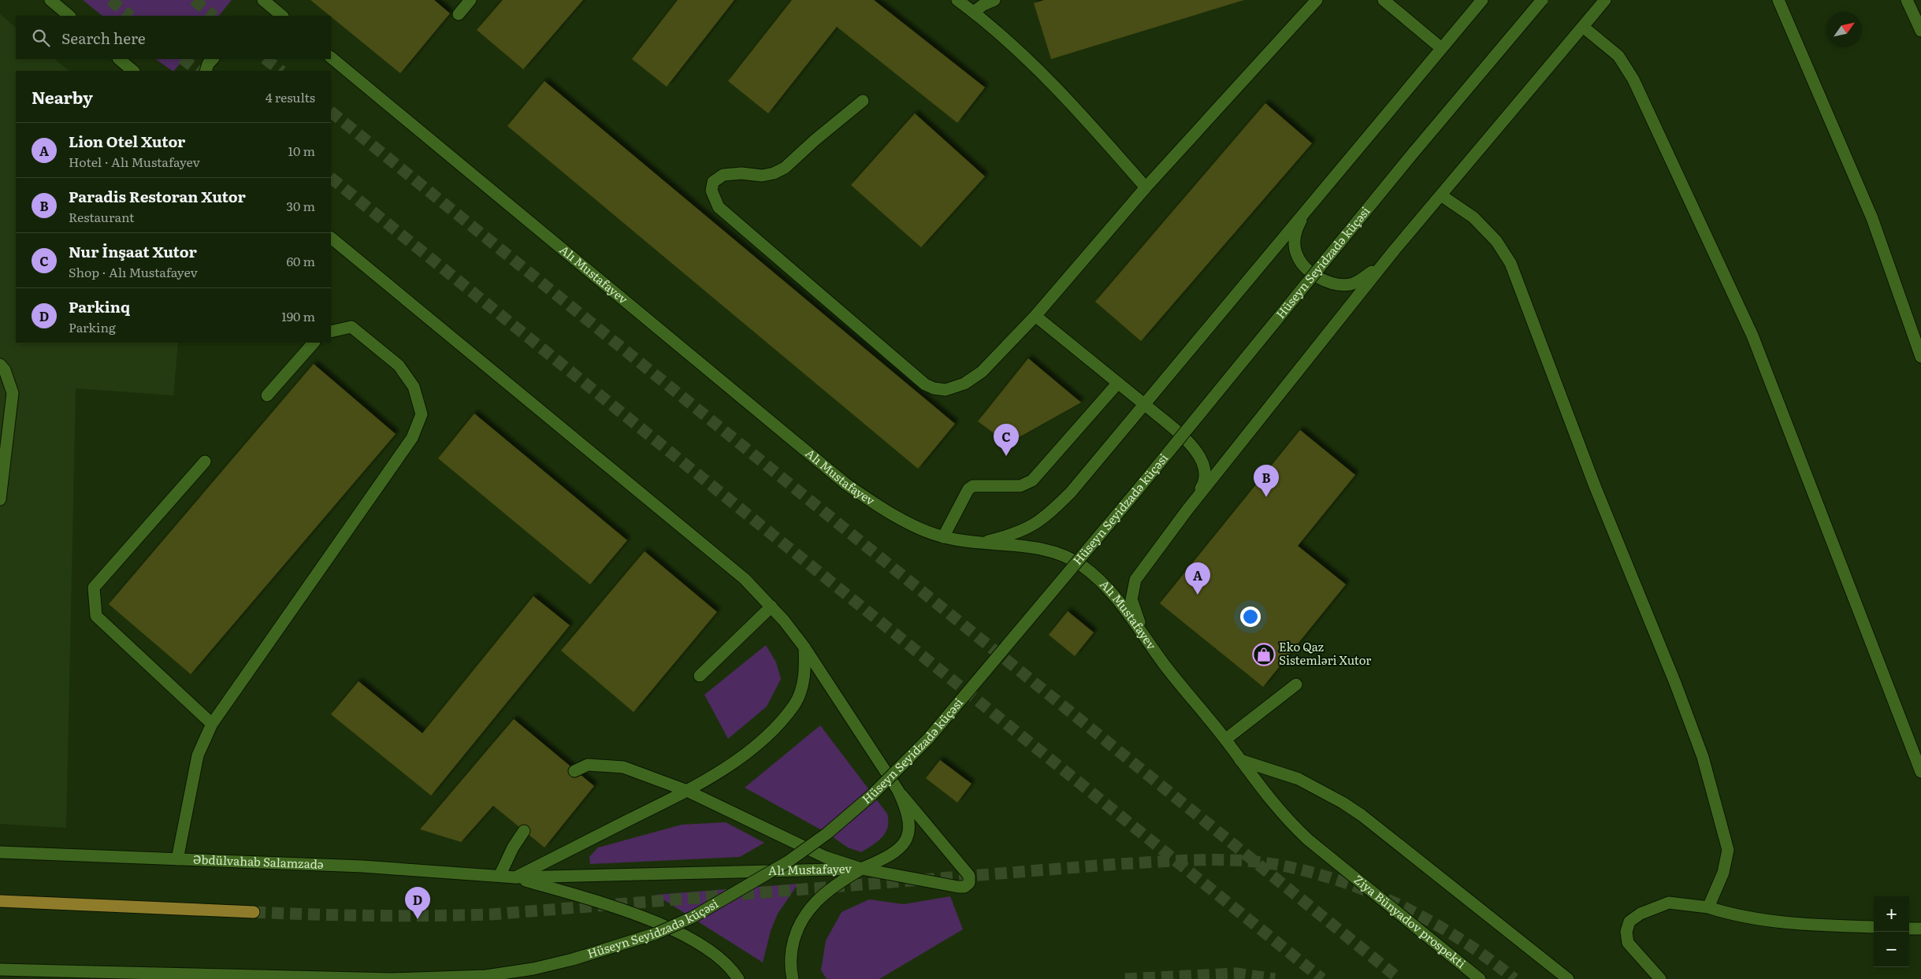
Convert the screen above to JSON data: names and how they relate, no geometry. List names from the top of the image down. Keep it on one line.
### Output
{"streets":{"street":["Hüseyn Seyidzadə küçəsi","Alı Mustafayev","Əbdülvahab Salamzadə","Ziya Bünyadov prospekti"]},"crossings":[["Alı Mustafayev","Əbdülvahab Salamzadə"],["Alı Mustafayev","Ziya Bünyadov prospekti"]],"places":{"shop":["Eko Qaz Sistemləri Xutor"]},"north":"top right","page":{"search":"Search here","heading":["Nearby","4 results"],"list":[{"mark":"A","name":"Lion Otel Xutor","note":"Hotel · Alı Mustafayev","value":"10 m"},{"mark":"B","name":"Paradis Restoran Xutor","note":"Restaurant","value":"30 m"},{"mark":"C","name":"Nur İnşaat Xutor","note":"Shop · Alı Mustafayev","value":"60 m"},{"mark":"D","name":"Parkinq","note":"Parking","value":"190 m"}],"pins":["C","B","A","D"],"map_buttons":["+","−"]}}
